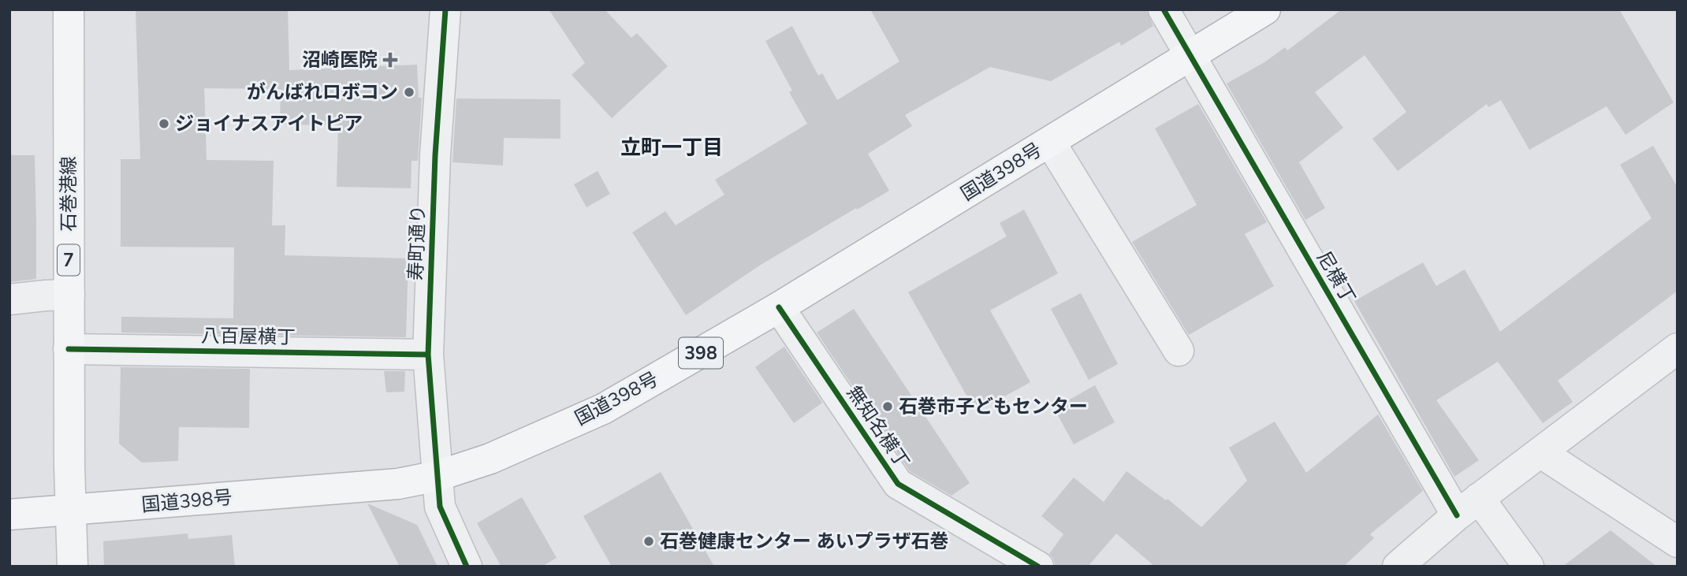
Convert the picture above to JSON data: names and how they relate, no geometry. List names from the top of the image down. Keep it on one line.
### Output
{"streets":{"main road":["国道398号","石巻港線","7","398"],"street":["寿町通り","尼横丁","八百屋横丁","無知名横丁"]},"crossings":[["国道398号","石巻港線"],["国道398号","寿町通り"],["国道398号","尼横丁"],["国道398号","無知名横丁"],["石巻港線","八百屋横丁"],["寿町通り","八百屋横丁"]],"districts":["立町一丁目"],"places":{"health":["沼崎医院"],"other":["がんばれロボコン","ジョイナスアイトピア","石巻市子どもセンター","石巻健康センター あいプラザ石巻"]}}
